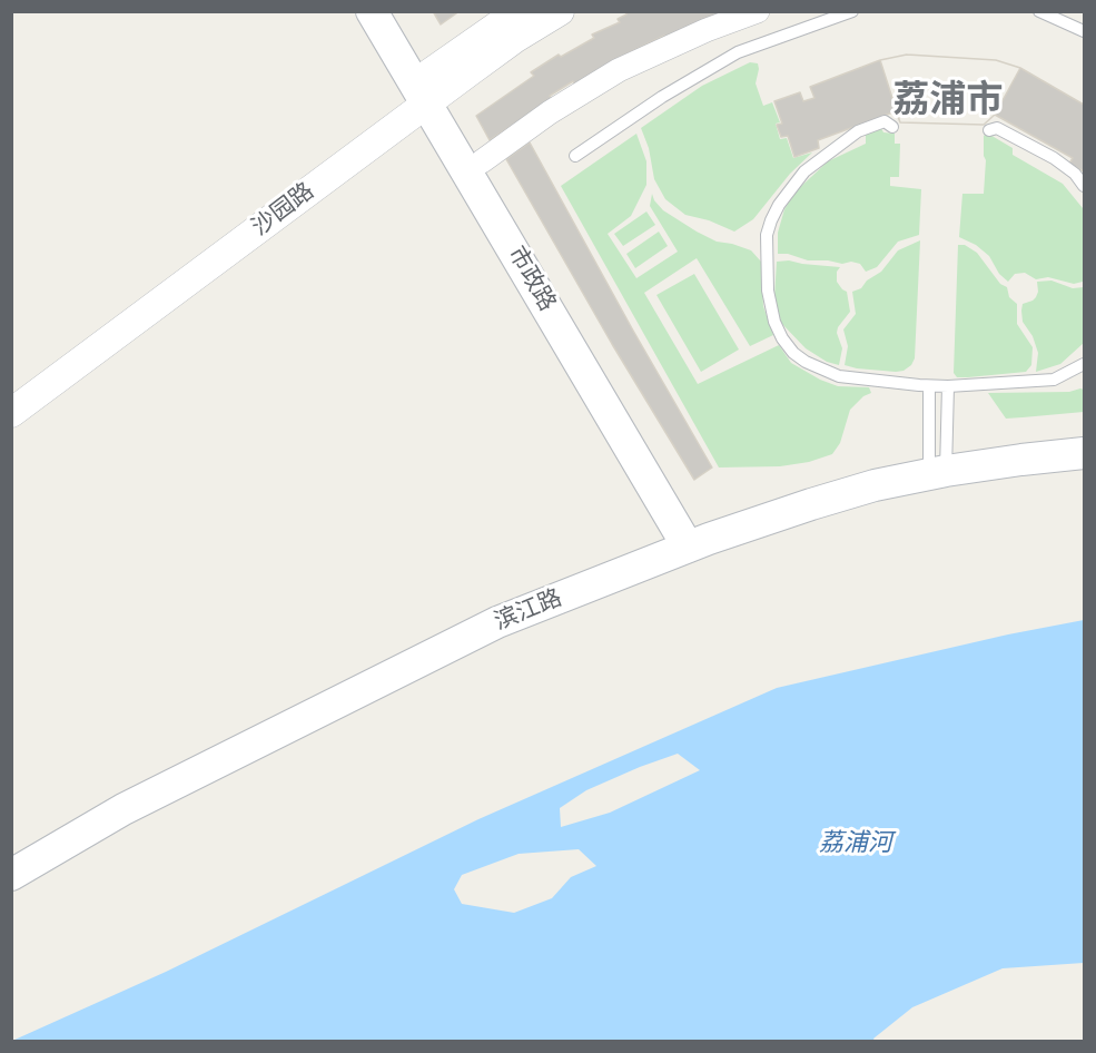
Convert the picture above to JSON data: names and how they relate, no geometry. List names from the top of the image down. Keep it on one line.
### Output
{"streets":{"main road":["市政路","滨江路"],"street":["沙园路"]},"crossings":[["沙园路","市政路"],["市政路","滨江路"]],"districts":["荔浦市"],"water":["荔浦河"]}
